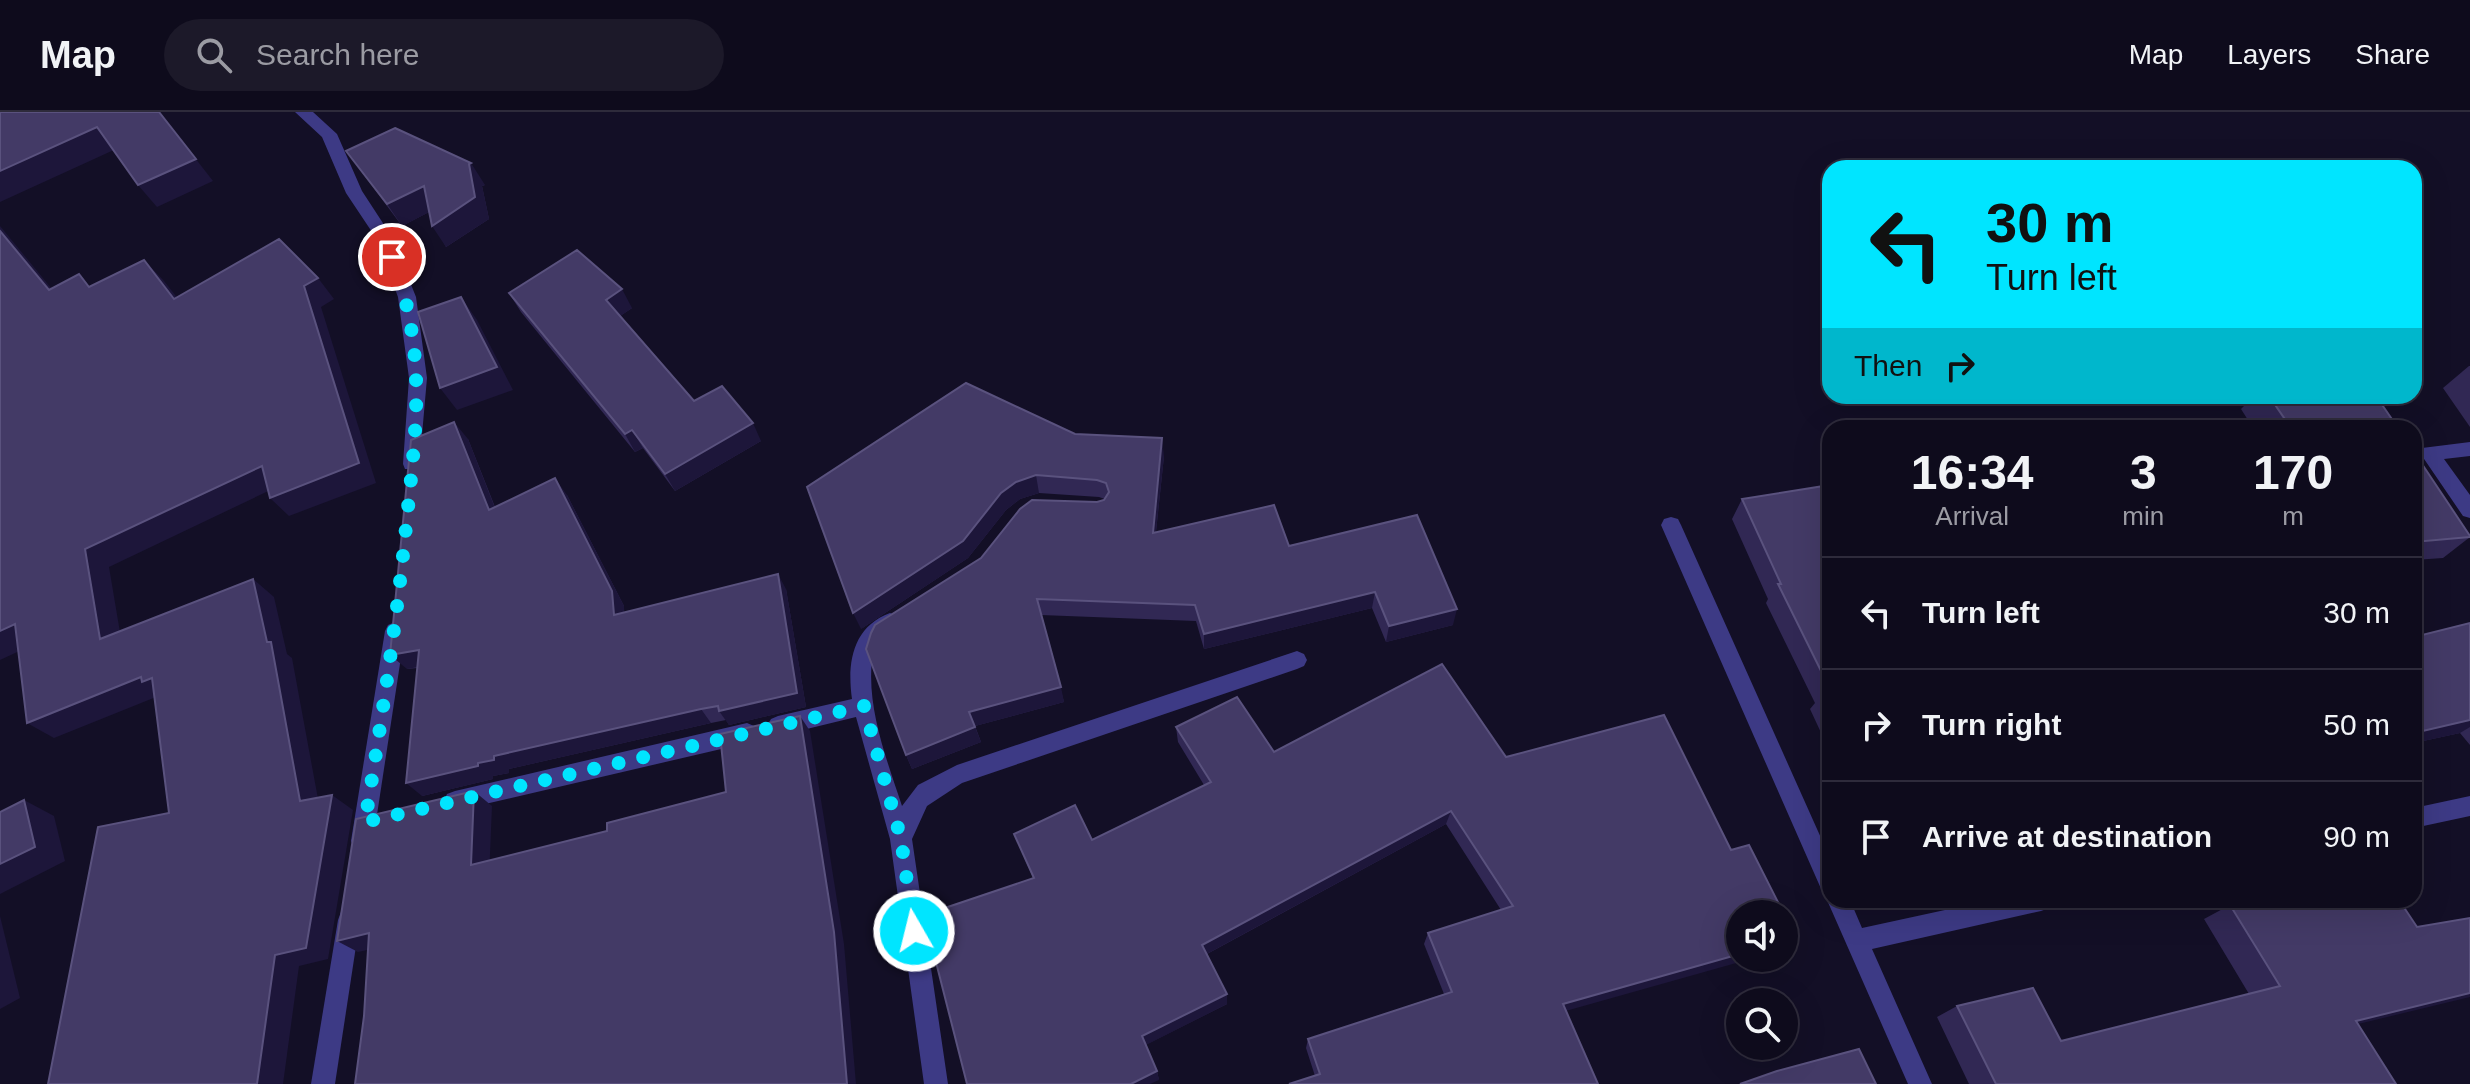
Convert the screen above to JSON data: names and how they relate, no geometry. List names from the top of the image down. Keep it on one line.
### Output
{"page":{"header":"Map","search":"Search here","nav":["Map","Layers","Share"],"turn":["30 m","Turn left"],"then":"Then","eta":["16:34","Arrival","3","min","170","m"],"list":[{"name":"Turn left","value":"30 m"},{"name":"Turn right","value":"50 m"},{"name":"Arrive at destination","value":"90 m"}]}}
